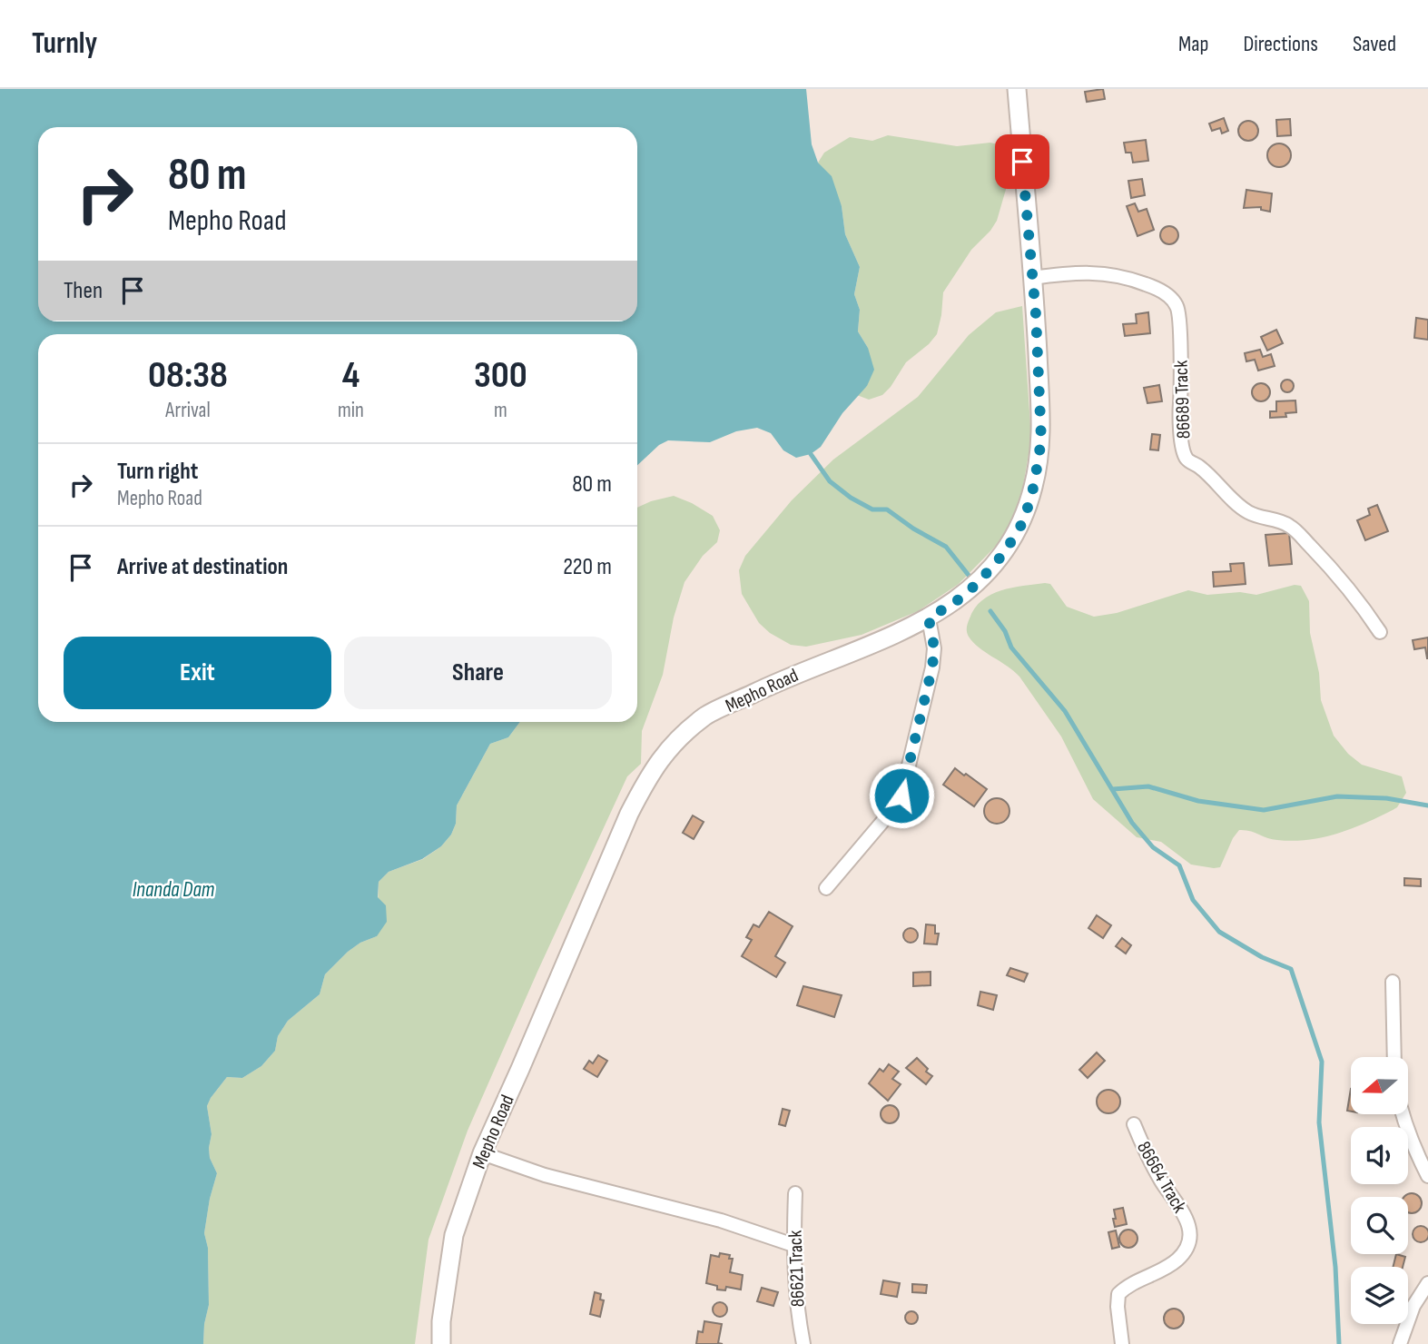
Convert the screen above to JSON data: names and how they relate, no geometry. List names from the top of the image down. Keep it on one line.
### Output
{"streets":{"street":["86689 Track","Mepho Road","86664 Track","86621 Track"]},"crossings":[["86689 Track","Mepho Road"]],"water":["Inanda Dam"],"north":"left","page":{"header":"Turnly","nav":["Map","Directions","Saved"],"turn":["80 m","Mepho Road"],"then":"Then","eta":["08:38","Arrival","4","min","300","m"],"list":[{"name":"Turn right","note":"Mepho Road","value":"80 m"},{"name":"Arrive at destination","value":"220 m"}],"buttons":["Exit","Share"]}}
